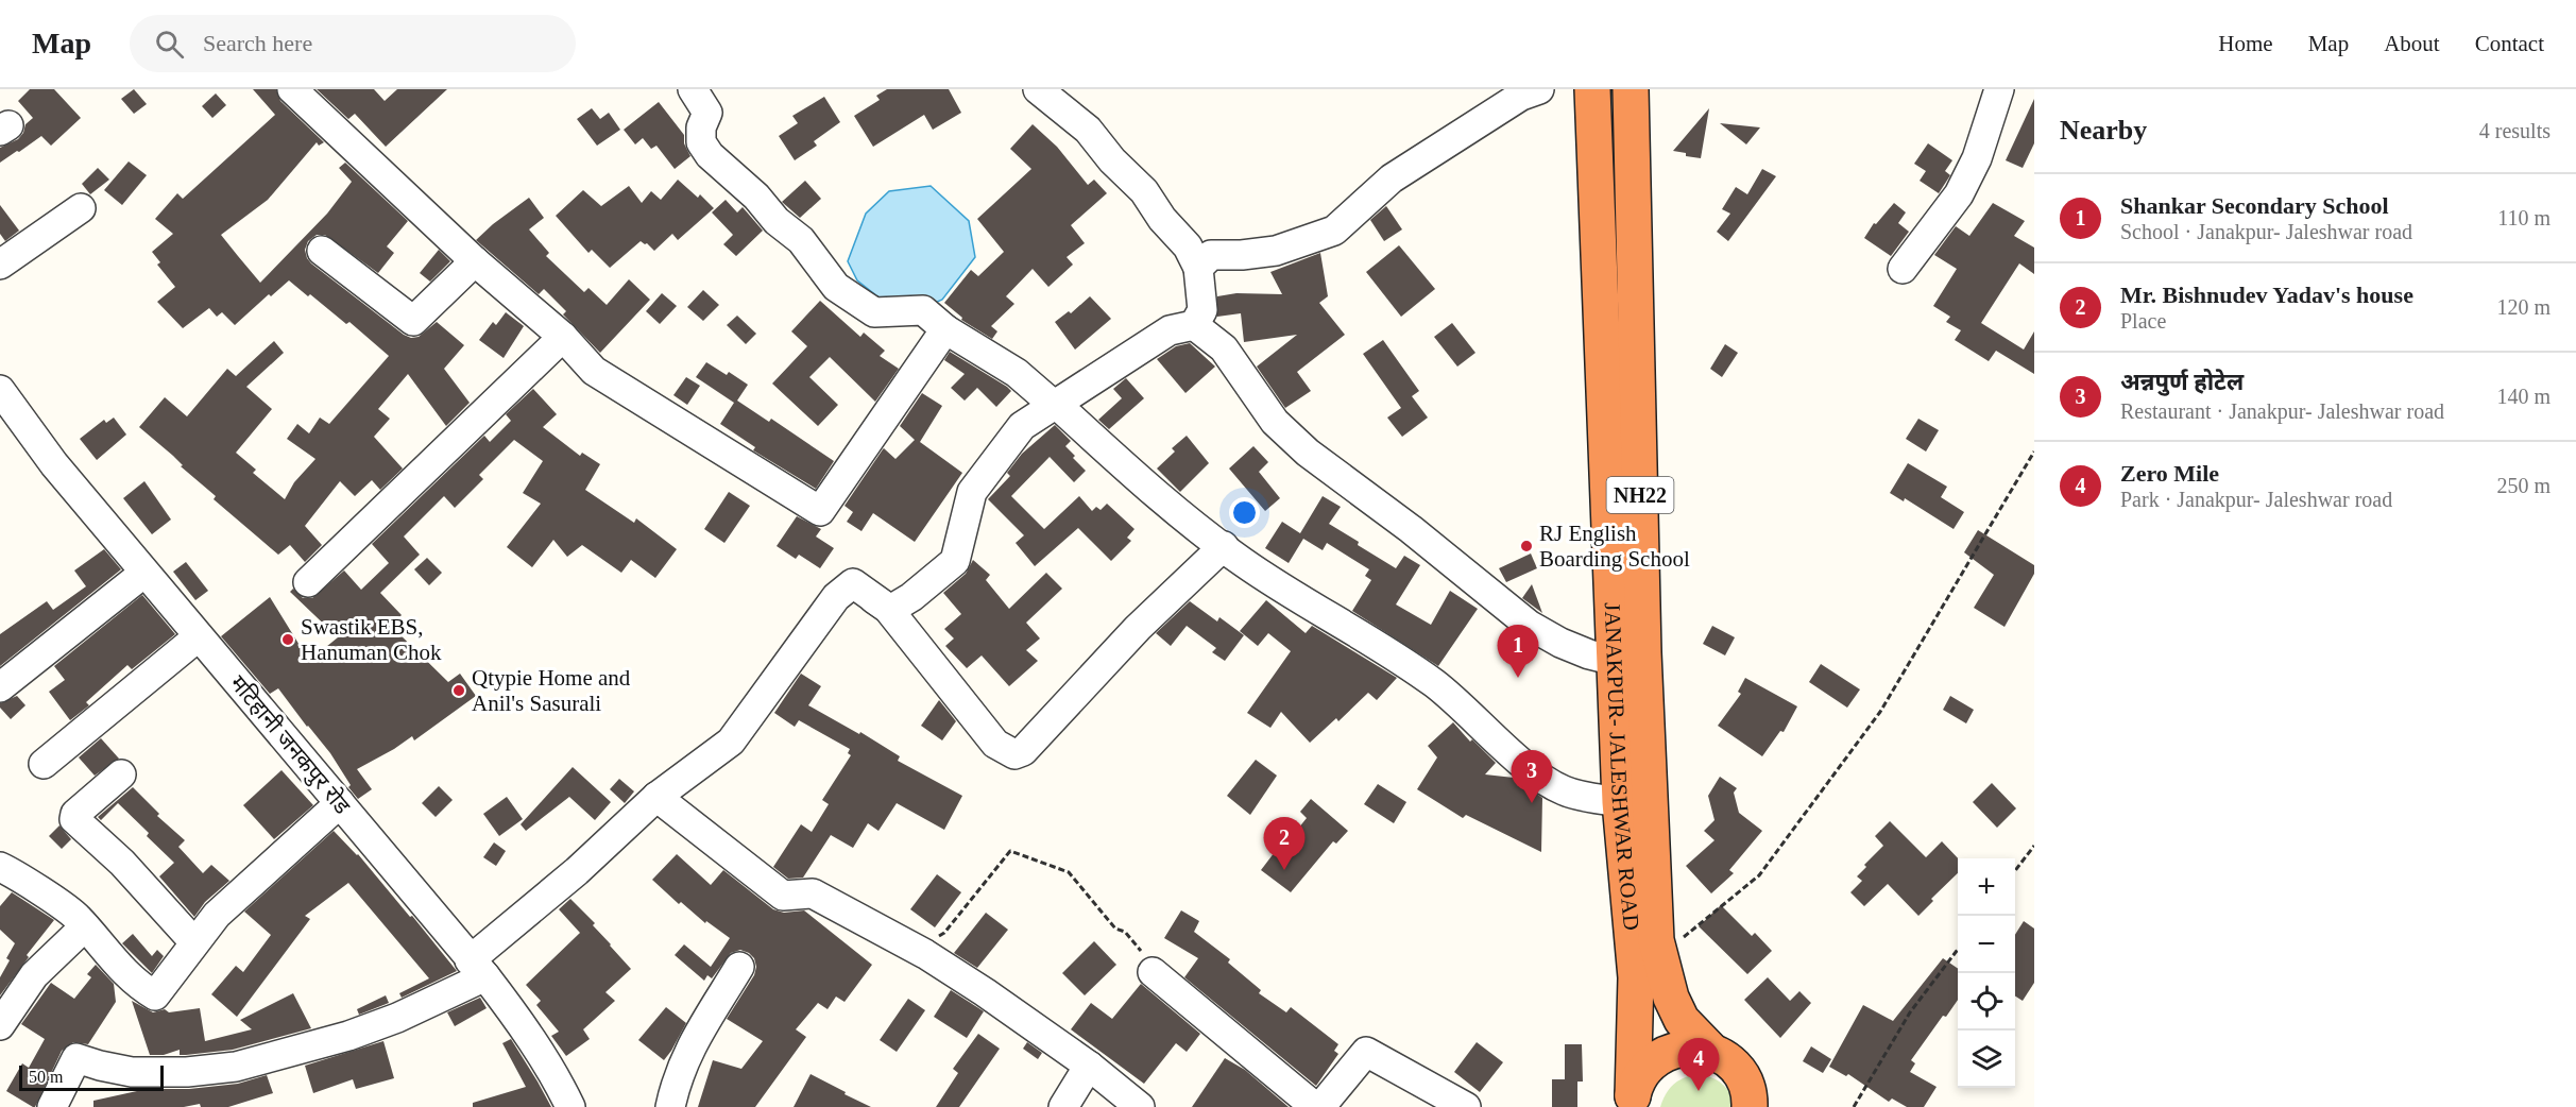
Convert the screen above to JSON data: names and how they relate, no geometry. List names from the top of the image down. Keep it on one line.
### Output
{"streets":{"highway":["NH22","JANAKPUR- JALESHWAR ROAD"],"street":["मटिहानी जनकपुर रोड"]},"crossings":[["NH22","JANAKPUR- JALESHWAR ROAD"]],"places":["RJ English Boarding School","Swastik EBS, Hanuman Chok","Qtypie Home and Anil's Sasurali"],"scale_bar":"50 m","page":{"header":"Map","search":"Search here","nav":["Home","Map","About","Contact"],"heading":["Nearby","4 results"],"list":[{"mark":"1","name":"Shankar Secondary School","note":"School · Janakpur- Jaleshwar road","value":"110 m"},{"mark":"2","name":"Mr. Bishnudev Yadav's house","note":"Place","value":"120 m"},{"mark":"3","name":"अन्नपुर्ण होटेल","note":"Restaurant · Janakpur- Jaleshwar road","value":"140 m"},{"mark":"4","name":"Zero Mile","note":"Park · Janakpur- Jaleshwar road","value":"250 m"}],"pins":["1","3","2","4"],"map_buttons":["+","−"],"scale":"50 m"}}
